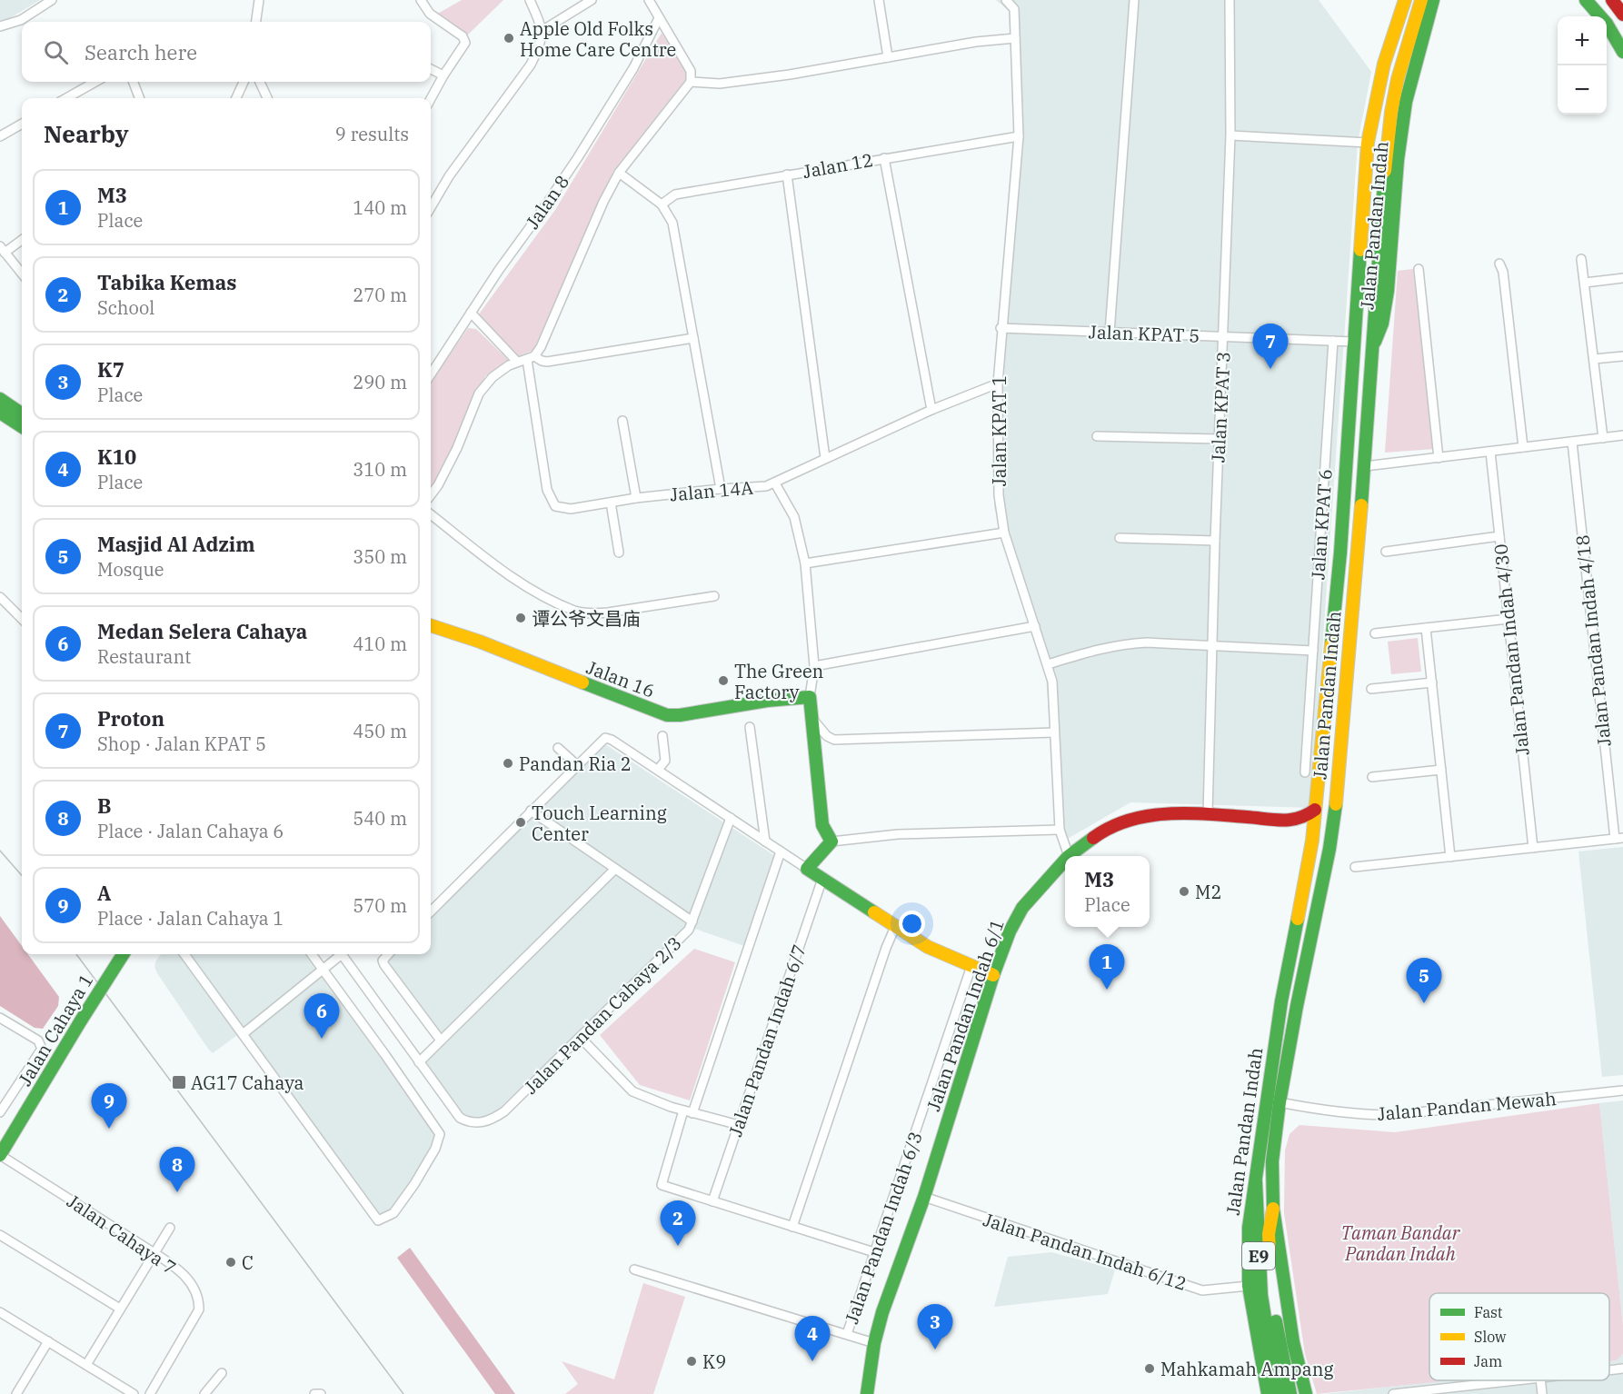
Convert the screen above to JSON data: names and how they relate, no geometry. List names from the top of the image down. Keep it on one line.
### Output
{"streets":{"main road":["Jalan Pandan Indah","Jalan 16","Jalan Pandan Indah 6/1","Jalan Cahaya 1","E9"],"street":["Jalan 12","Jalan 8","Jalan KPAT 5","Jalan KPAT 3","Jalan KPAT 1","Jalan 14A","Jalan KPAT 6","Jalan Pandan Indah 4/18","Jalan Pandan Indah 4/30","Jalan Pandan Cahaya 2/3","Jalan Pandan Indah 6/7","Jalan Pandan Mewah","Jalan Pandan Indah 6/3","Jalan Cahaya 7","Jalan Pandan Indah 6/12"]},"crossings":[["Jalan 12","Jalan KPAT 1"],["Jalan Pandan Indah","Jalan KPAT 5"],["Jalan Pandan Indah","Jalan Pandan Mewah"],["Jalan Pandan Indah","Jalan Pandan Indah 6/12"],["Jalan Pandan Indah","E9"],["Jalan KPAT 5","Jalan KPAT 3"],["Jalan KPAT 5","Jalan KPAT 1"],["Jalan KPAT 5","Jalan KPAT 6"],["Jalan KPAT 3","Jalan Pandan Indah 6/1"],["Jalan KPAT 1","Jalan 14A"],["Jalan KPAT 1","Jalan Pandan Indah 6/1"],["Jalan Pandan Indah 6/1","Jalan Pandan Indah 6/12"],["Jalan Cahaya 1","Jalan Cahaya 7"]],"parks":["Taman Bandar Pandan Indah"],"places":{"other":["Apple Old Folks Home Care Centre","谭公爷文昌庙","The Green Factory","Pandan Ria 2","Touch Learning Center","M2","C","K9","Mahkamah Ampang"],"transit":["AG17 Cahaya"]},"legend":["Fast","Slow","Jam"],"page":{"map_buttons":["+","−"],"search":"Search here","heading":["Nearby","9 results"],"list":[{"mark":"1","name":"M3","note":"Place","value":"140 m"},{"mark":"2","name":"Tabika Kemas","note":"School","value":"270 m"},{"mark":"3","name":"K7","note":"Place","value":"290 m"},{"mark":"4","name":"K10","note":"Place","value":"310 m"},{"mark":"5","name":"Masjid Al Adzim","note":"Mosque","value":"350 m"},{"mark":"6","name":"Medan Selera Cahaya","note":"Restaurant","value":"410 m"},{"mark":"7","name":"Proton","note":"Shop · Jalan KPAT 5","value":"450 m"},{"mark":"8","name":"B","note":"Place · Jalan Cahaya 6","value":"540 m"},{"mark":"9","name":"A","note":"Place · Jalan Cahaya 1","value":"570 m"}],"pins":["7","1","5","6","9","8","2","3","4"],"popup":["M3","Place"]}}
